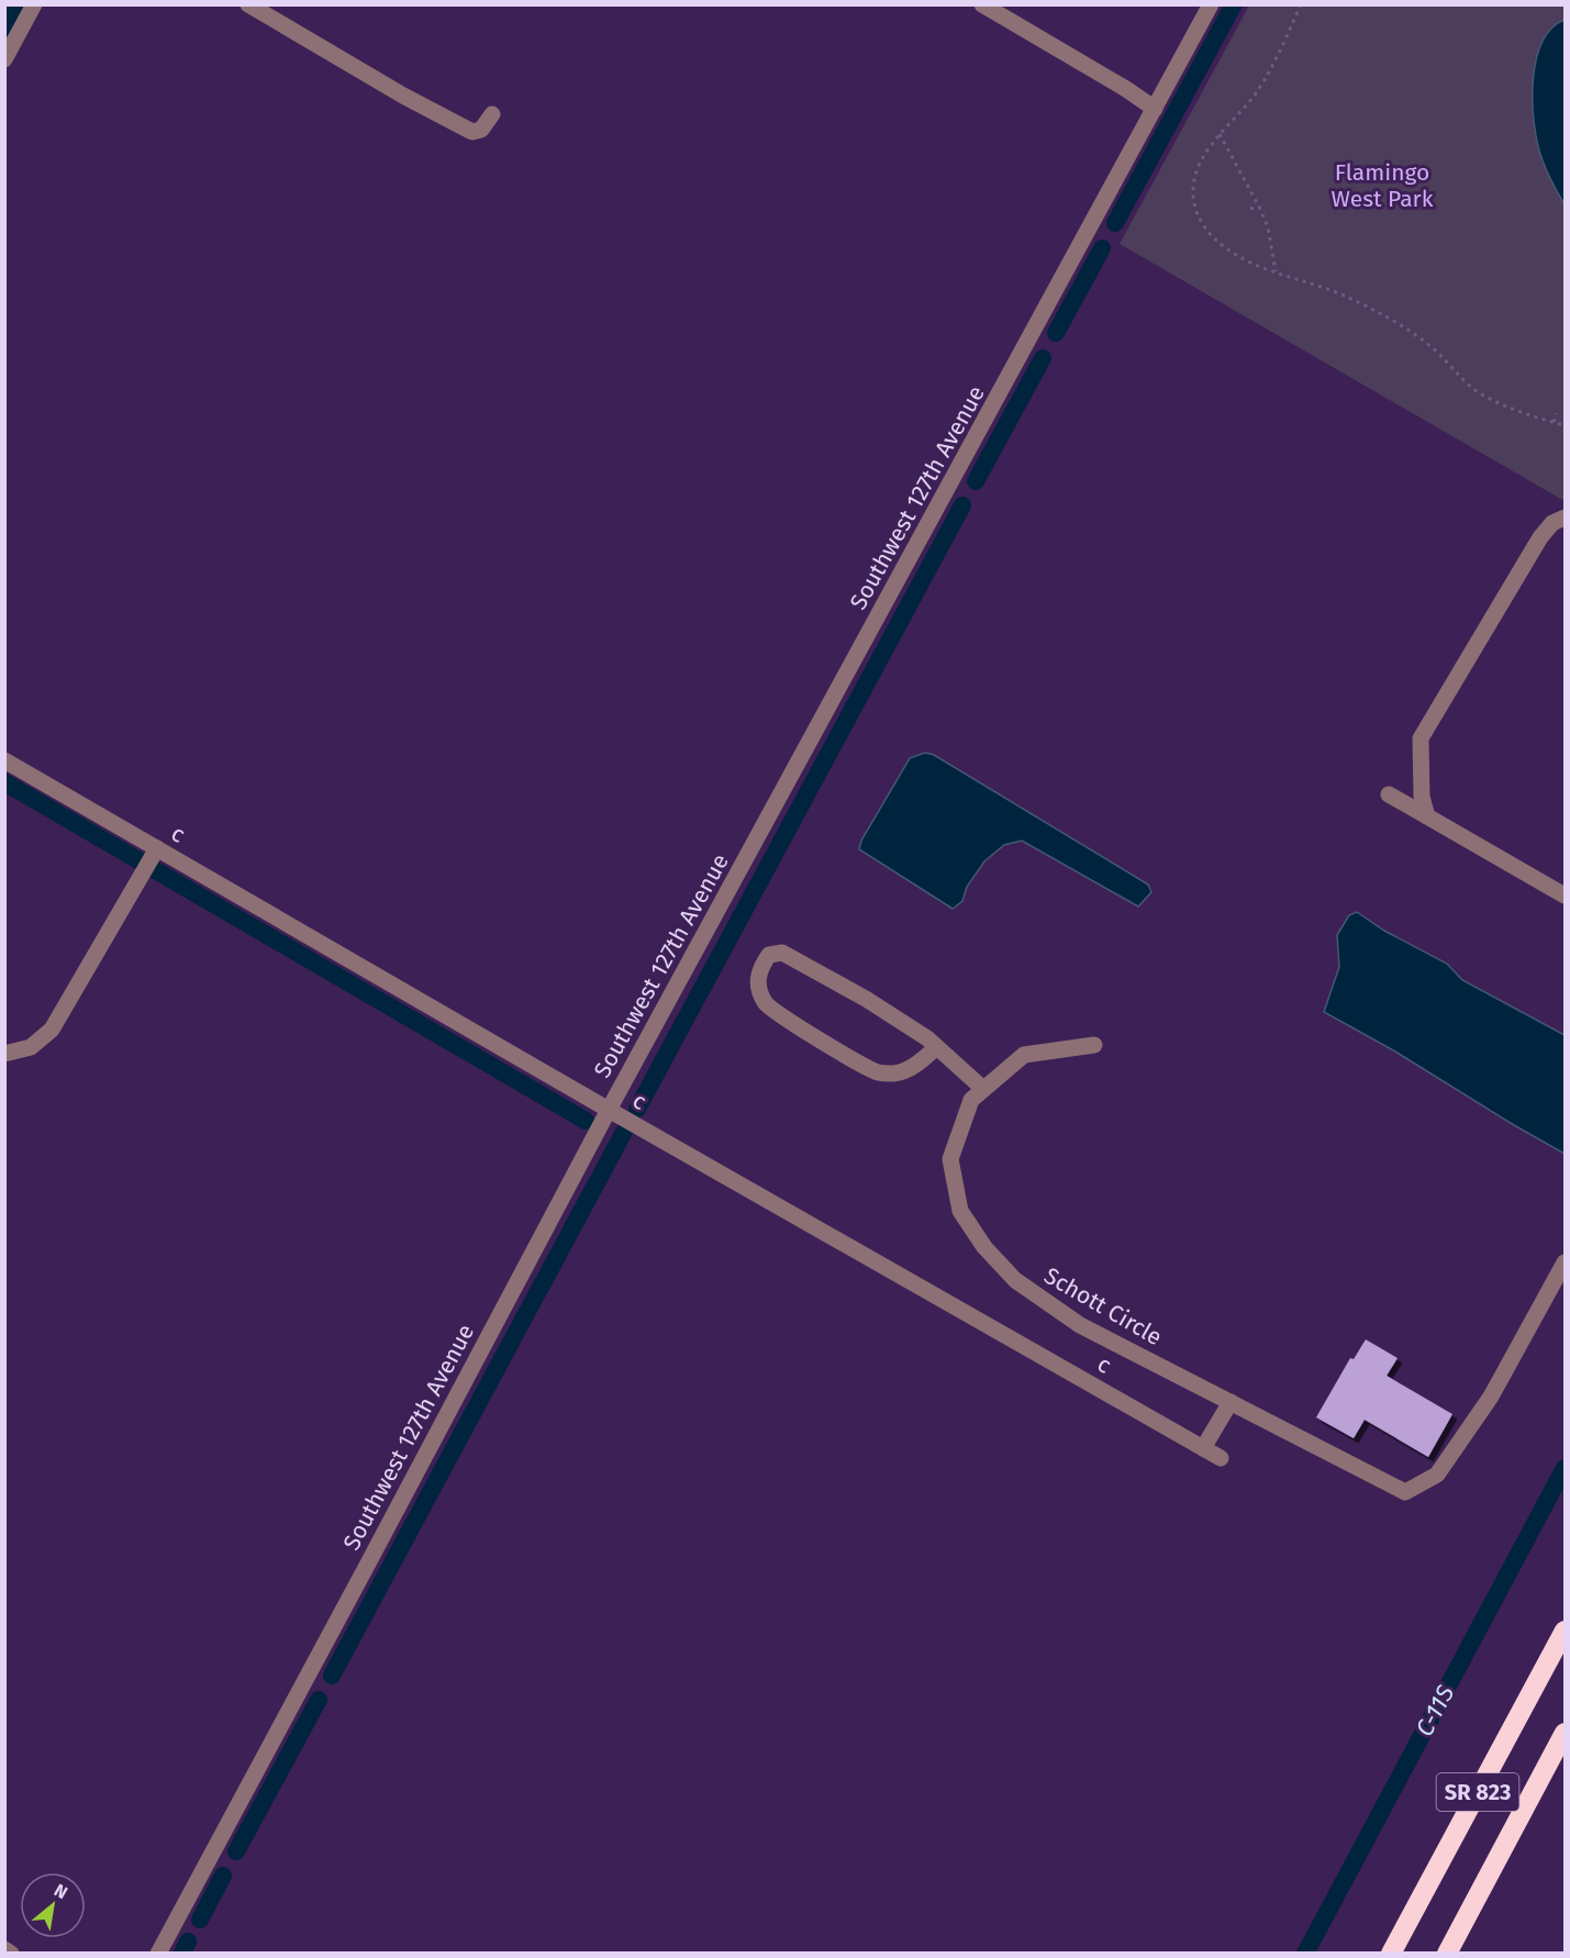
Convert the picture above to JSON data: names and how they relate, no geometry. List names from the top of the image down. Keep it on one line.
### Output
{"streets":{"highway":["SR 823"],"street":["Southwest 127th Avenue","c","Schott Circle"]},"crossings":[["Southwest 127th Avenue","c"]],"water":["C-11S"],"parks":["Flamingo West Park"],"north":"top right"}
